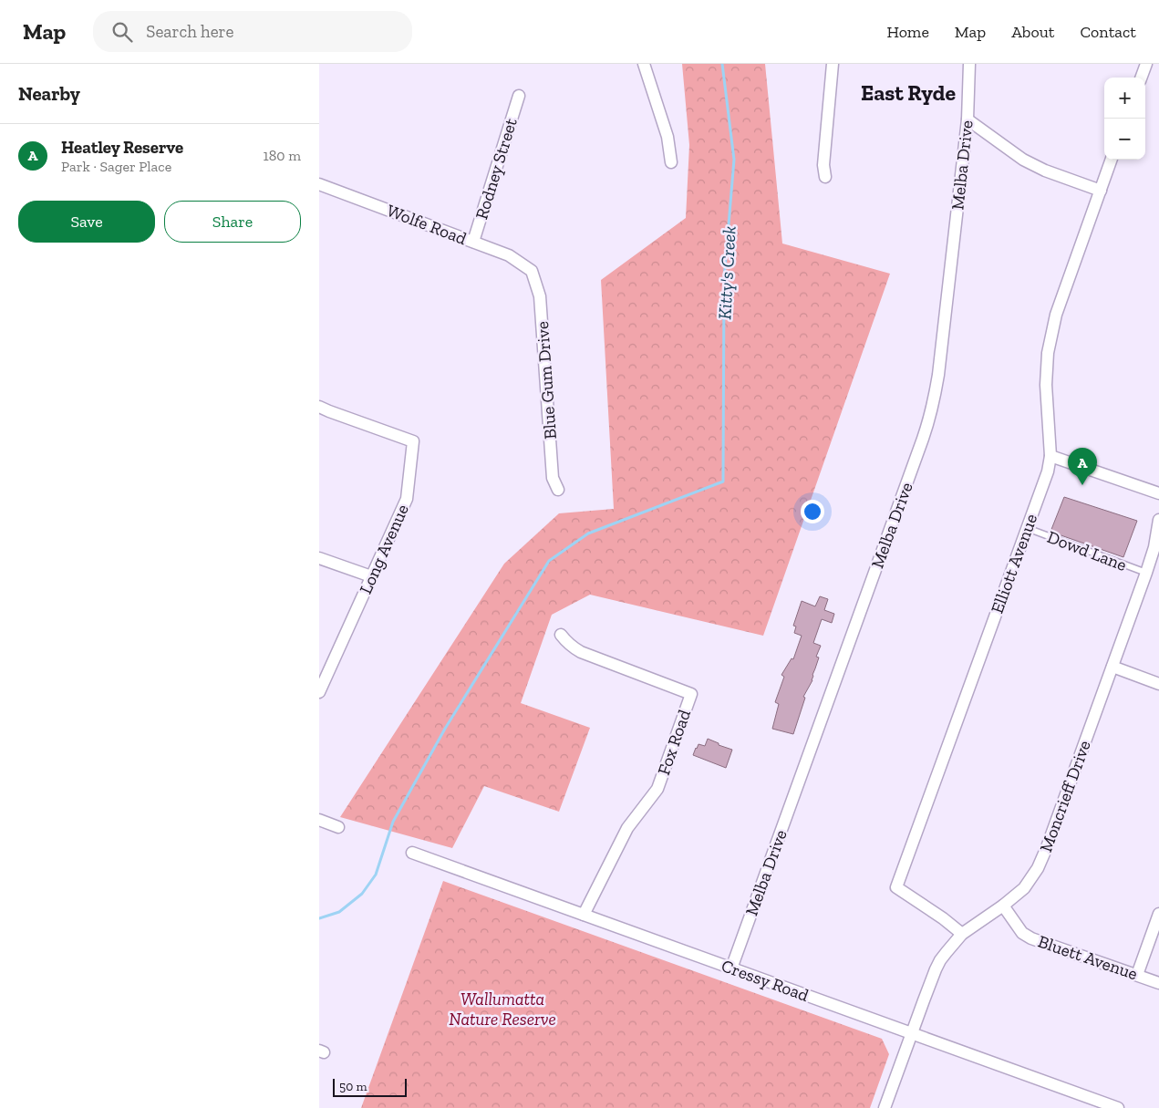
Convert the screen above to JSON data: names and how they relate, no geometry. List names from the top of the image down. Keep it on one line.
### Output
{"streets":{"street":["Melba Drive","Rodney Street","Wolfe Road","Blue Gum Drive","Long Avenue","Elliott Avenue","Fox Road","Moncrieff Drive","Bluett Avenue","Cressy Road"],"lane":["Dowd Lane"]},"crossings":[["Melba Drive","Cressy Road"],["Rodney Street","Wolfe Road"],["Wolfe Road","Blue Gum Drive"],["Dowd Lane","Elliott Avenue"],["Dowd Lane","Moncrieff Drive"],["Elliott Avenue","Moncrieff Drive"],["Fox Road","Cressy Road"],["Moncrieff Drive","Bluett Avenue"],["Moncrieff Drive","Cressy Road"]],"districts":["East Ryde"],"water":["Kitty's Creek"],"parks":["Wallumatta Nature Reserve"],"scale_bar":"50 m","page":{"header":"Map","search":"Search here","nav":["Home","Map","About","Contact"],"heading":"Nearby","map_buttons":["+","−"],"list":[{"mark":"A","name":"Heatley Reserve","note":"Park · Sager Place","value":"180 m"}],"buttons":["Save","Share"],"pins":"A","scale":"50 m"}}
